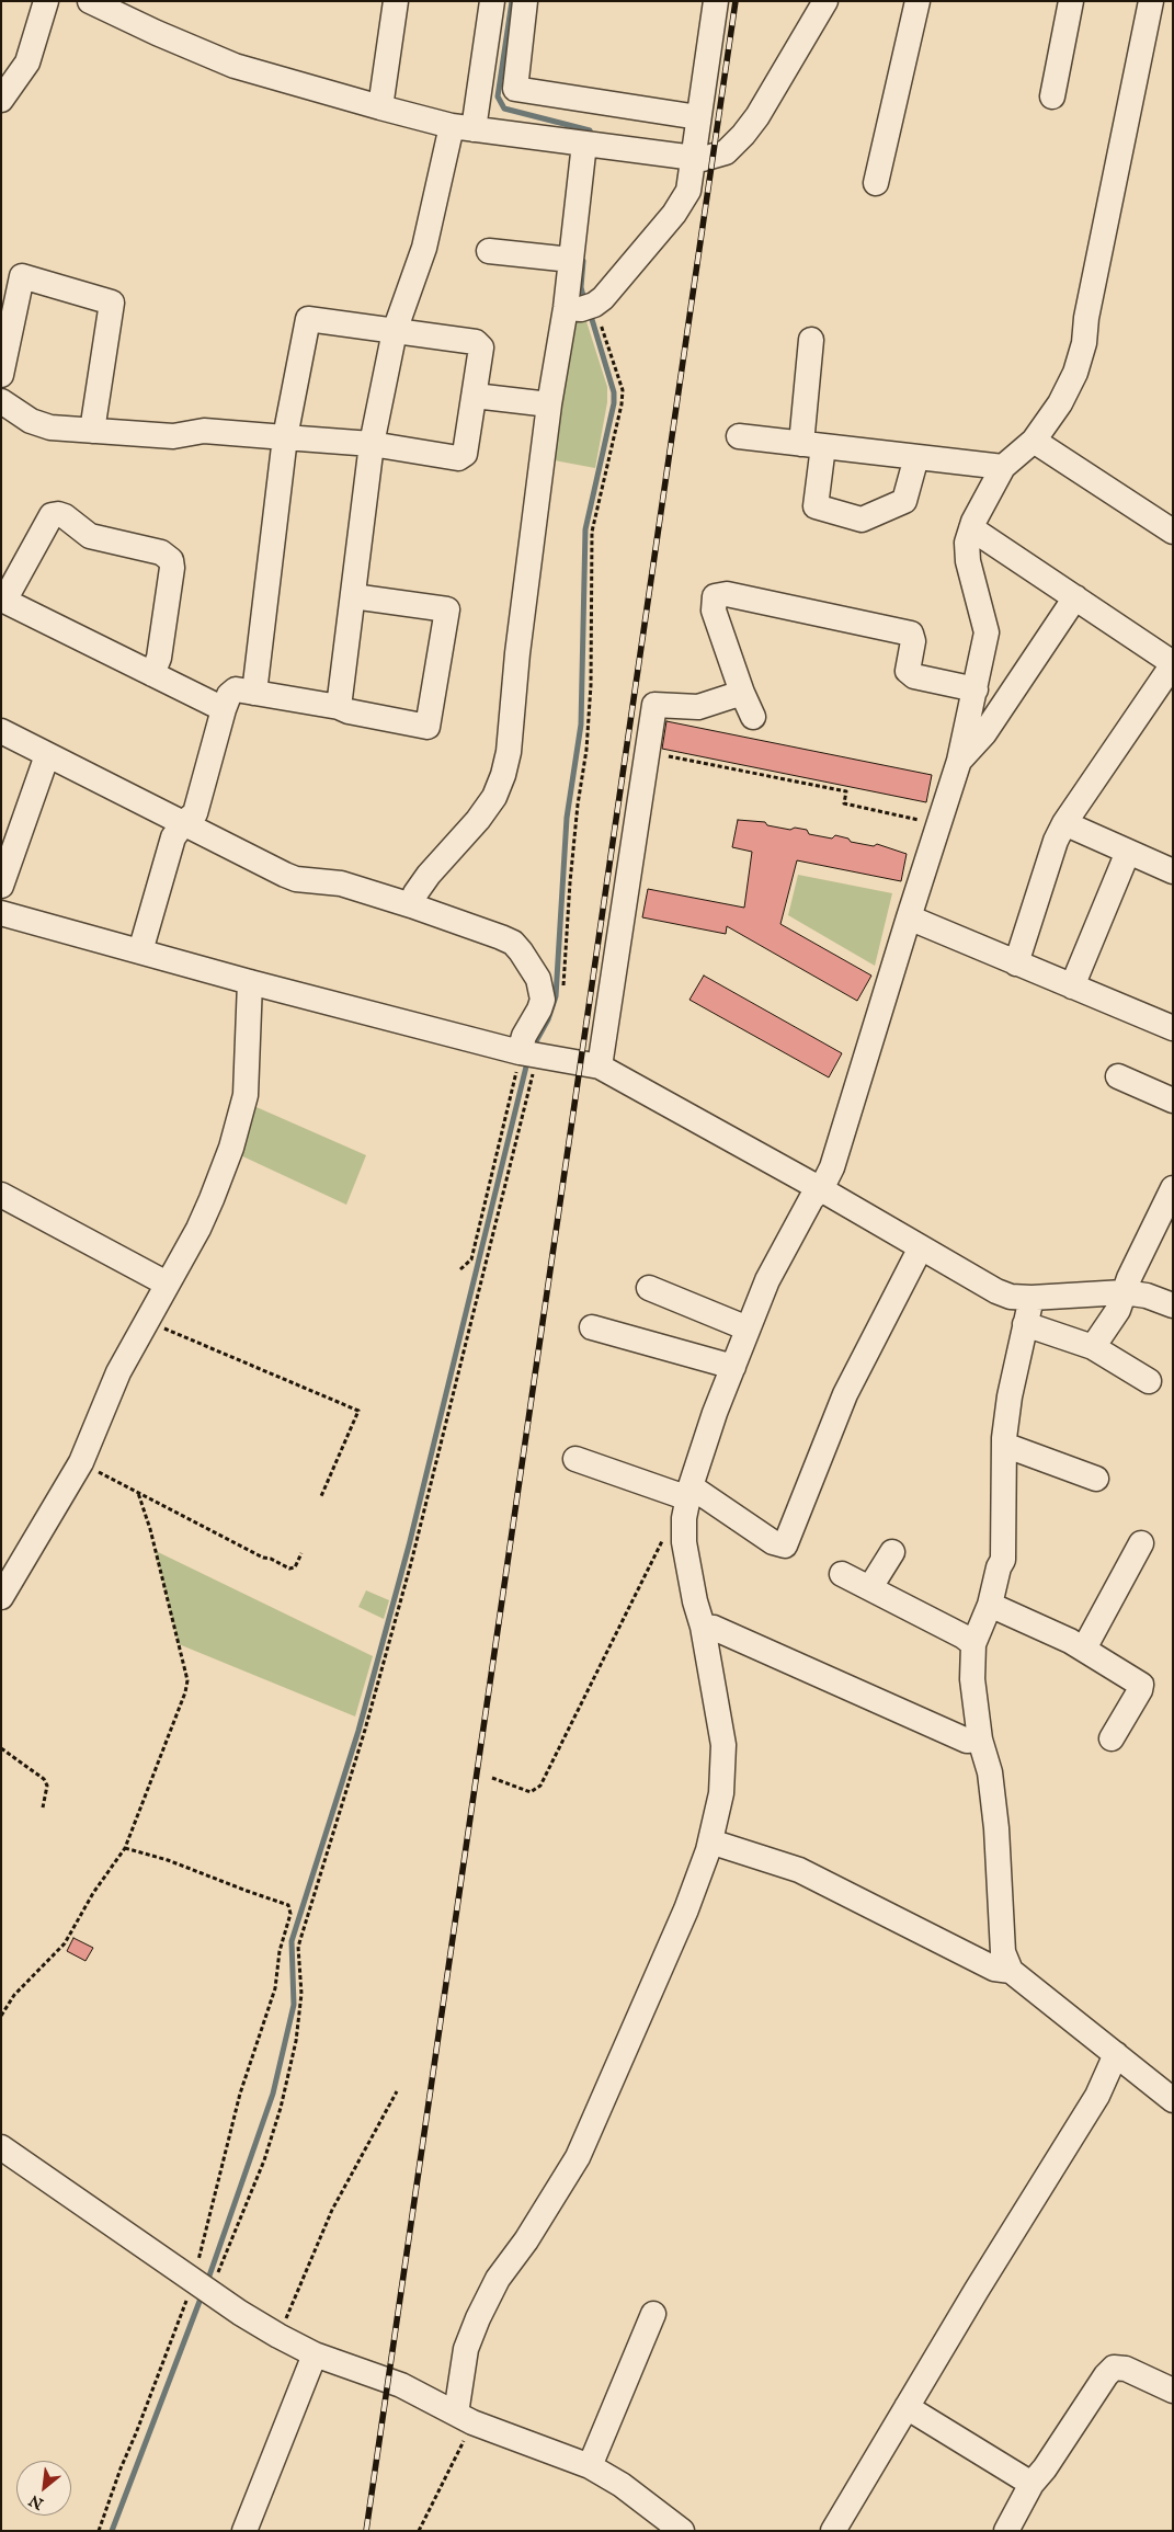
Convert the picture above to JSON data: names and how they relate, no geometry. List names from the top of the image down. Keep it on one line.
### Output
{"north":"bottom left"}
